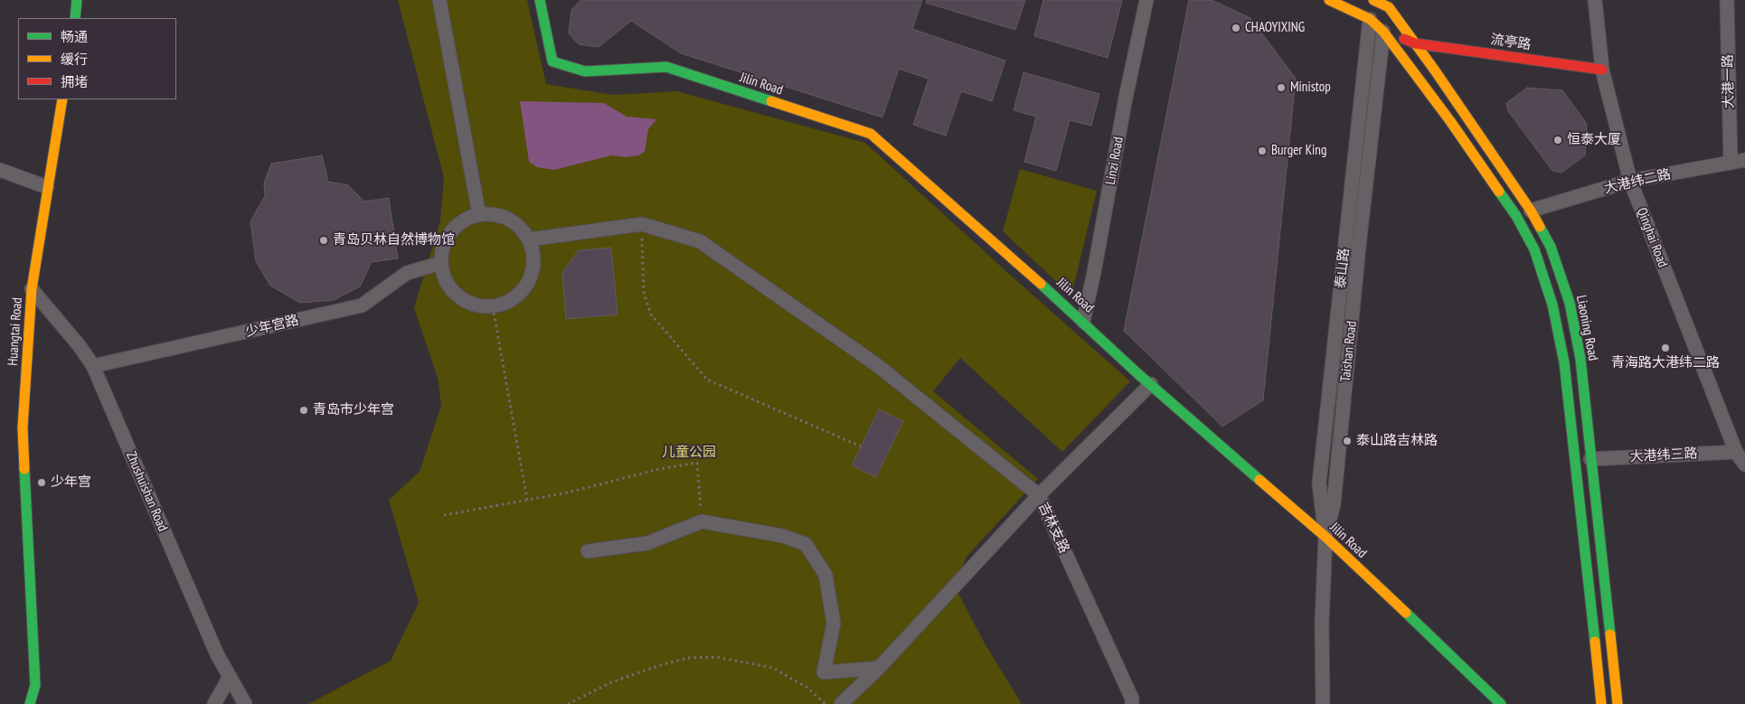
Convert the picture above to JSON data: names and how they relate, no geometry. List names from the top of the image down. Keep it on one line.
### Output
{"streets":{"street":["流亭路","大港一路","Jilin Road","Linzi Road","大港纬二路","Qinghai Road","泰山路","少年宫路","Liaoning Road","Huangtai Road","Taishan Road","大港纬三路","Zhushuishan Road","吉林支路"]},"crossings":[["流亭路","Qinghai Road"],["流亭路","Liaoning Road"],["流亭路","Taishan Road"],["大港一路","大港纬二路"],["Jilin Road","Linzi Road"],["Jilin Road","泰山路"],["Jilin Road","Taishan Road"],["Jilin Road","吉林支路"],["大港纬二路","Qinghai Road"],["大港纬二路","Liaoning Road"],["Qinghai Road","大港纬三路"],["泰山路","Taishan Road"],["少年宫路","Zhushuishan Road"],["Liaoning Road","Taishan Road"],["Liaoning Road","大港纬三路"],["Huangtai Road","Zhushuishan Road"]],"parks":["儿童公园"],"places":["CHAOYIXING","Ministop","恒泰大厦","Burger King","青岛贝林自然博物馆","青海路大港纬二路","青岛市少年宫","泰山路吉林路","少年宫"],"legend":["畅通","缓行","拥堵"]}
